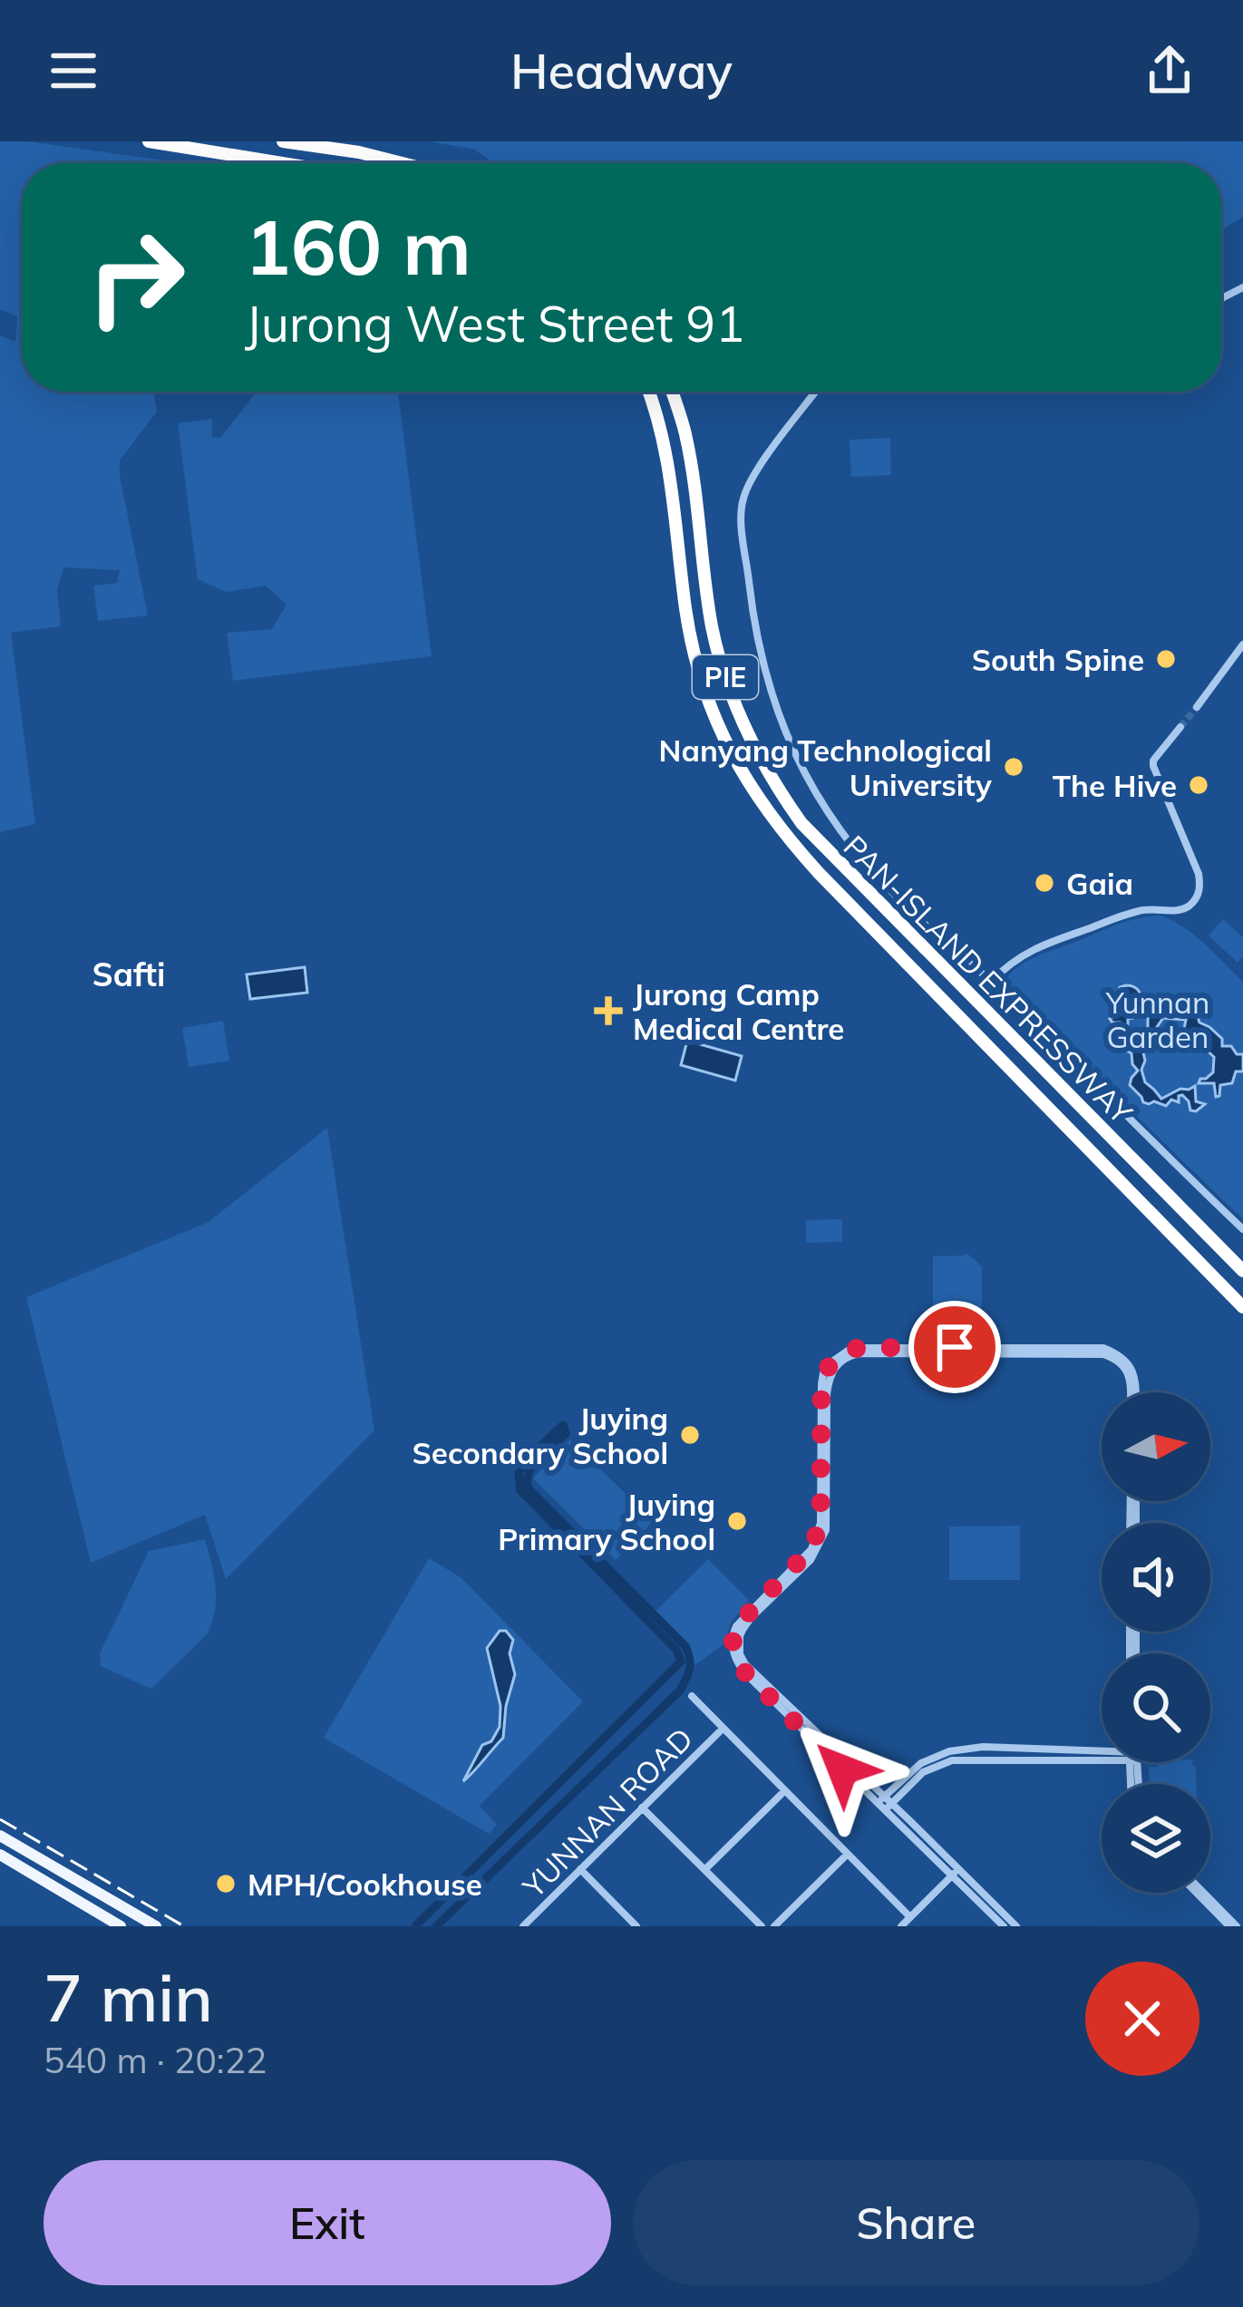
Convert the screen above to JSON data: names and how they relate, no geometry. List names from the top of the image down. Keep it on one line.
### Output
{"streets":{"highway":["PIE","PAN-ISLAND EXPRESSWAY"],"street":["YUNNAN ROAD"]},"districts":["Safti"],"parks":["Yunnan Garden"],"places":{"other":["South Spine","Nanyang Technological University","The Hive","Gaia","Juying Secondary School","Juying Primary School","MPH/Cookhouse"],"health":["Jurong Camp Medical Centre"]},"north":"right","page":{"header":"Headway","turn":["160 m","Jurong West Street 91"],"heading":["7 min","540 m · 20:22"],"buttons":["Exit","Share"]}}
